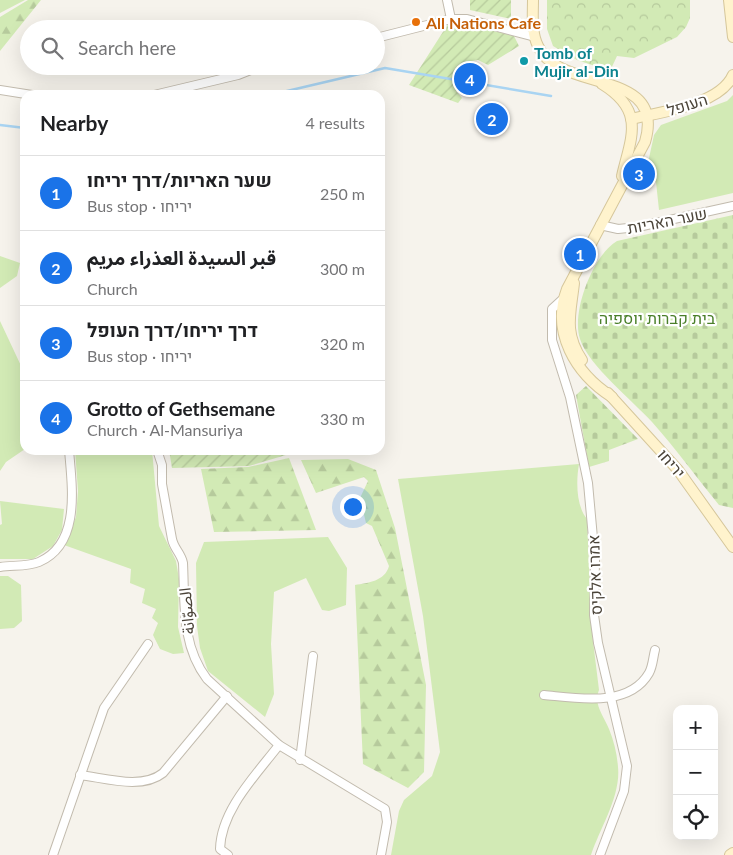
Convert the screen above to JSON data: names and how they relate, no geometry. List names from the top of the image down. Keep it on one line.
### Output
{"streets":{"main road":["העופל","יריחו"],"street":["שער האריות","אמרו אלקיס","الصوّانة"]},"crossings":[["העופל","יריחו"],["שער האריות","יריחו"],["יריחו","אמרו אלקיס"]],"parks":["בית קברות יוספיה"],"places":["All Nations Cafe","Tomb of Mujir al-Din"],"page":{"search":"Search here","pins":["4","2","3","1"],"heading":["Nearby","4 results"],"list":[{"mark":"1","name":"שער האריות/דרך יריחו","note":"Bus stop · יריחו","value":"250 m"},{"mark":"2","name":"قبر السيدة العذراء مريم","note":"Church","value":"300 m"},{"mark":"3","name":"דרך יריחו/דרך העופל","note":"Bus stop · יריחו","value":"320 m"},{"mark":"4","name":"Grotto of Gethsemane","note":"Church · Al-Mansuriya","value":"330 m"}],"map_buttons":["+","−"]}}
